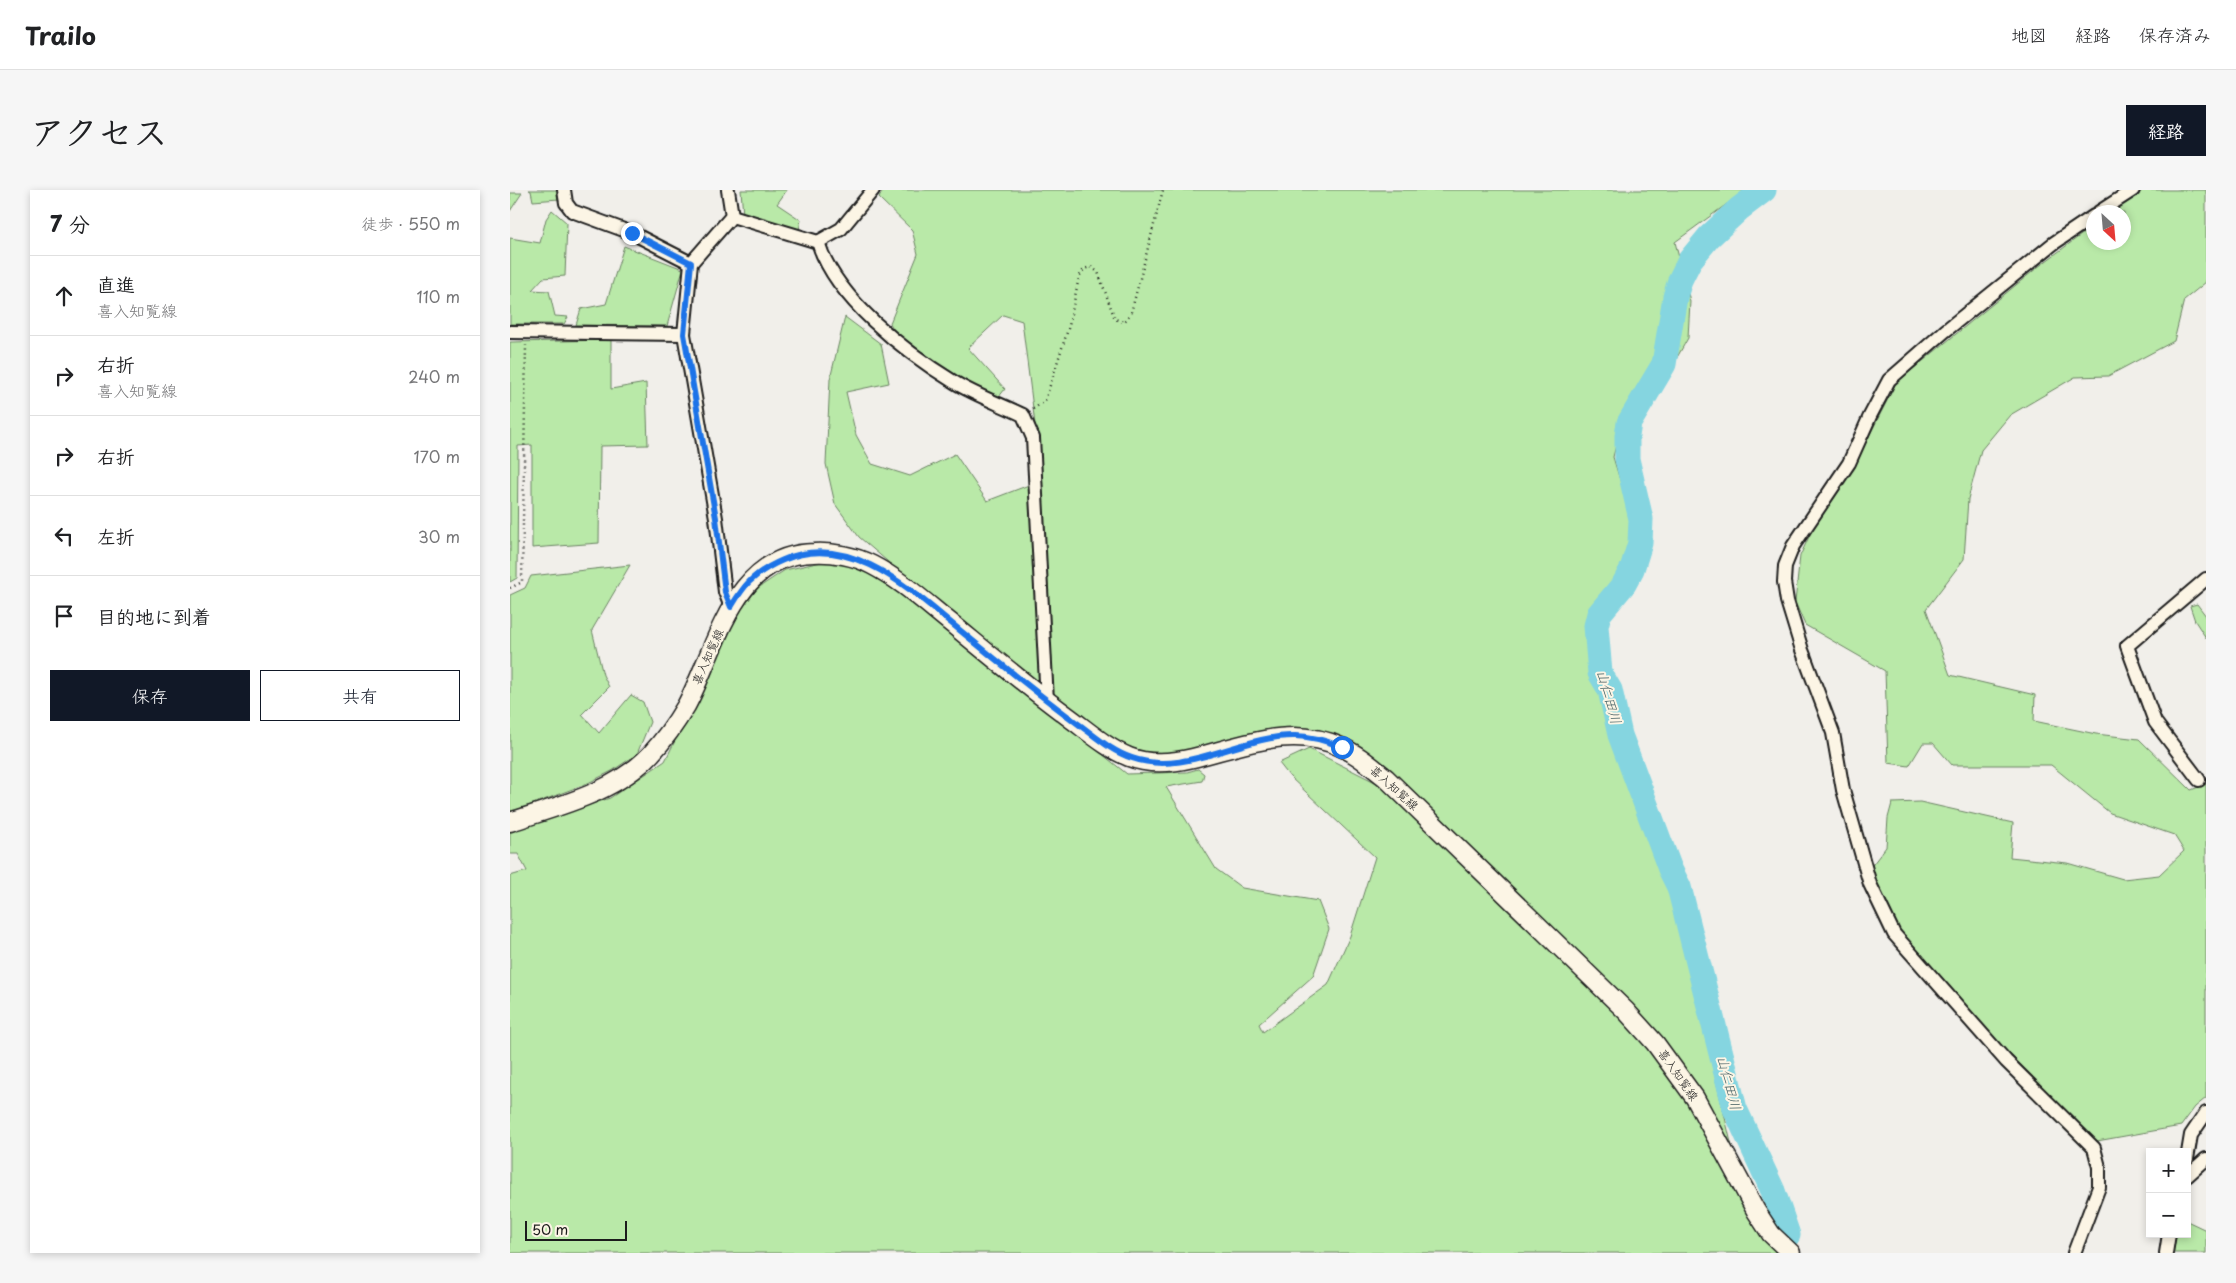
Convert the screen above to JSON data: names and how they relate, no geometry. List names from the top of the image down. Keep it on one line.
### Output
{"streets":{"main road":["喜入知覧線"]},"water":["山仁田川"],"scale_bar":"50 m","north":"bottom right","page":{"header":"Trailo","nav":["地図","経路","保存済み"],"title":"アクセス","buttons":["経路",["保存","共有"]],"heading":["7 分","徒歩 · 550 m"],"list":[["直進","喜入知覧線","110 m"],["右折","喜入知覧線","240 m"],["右折","170 m"],["左折","30 m"],"目的地に到着"],"map_buttons":["+","−"],"scale":"50 m"}}
